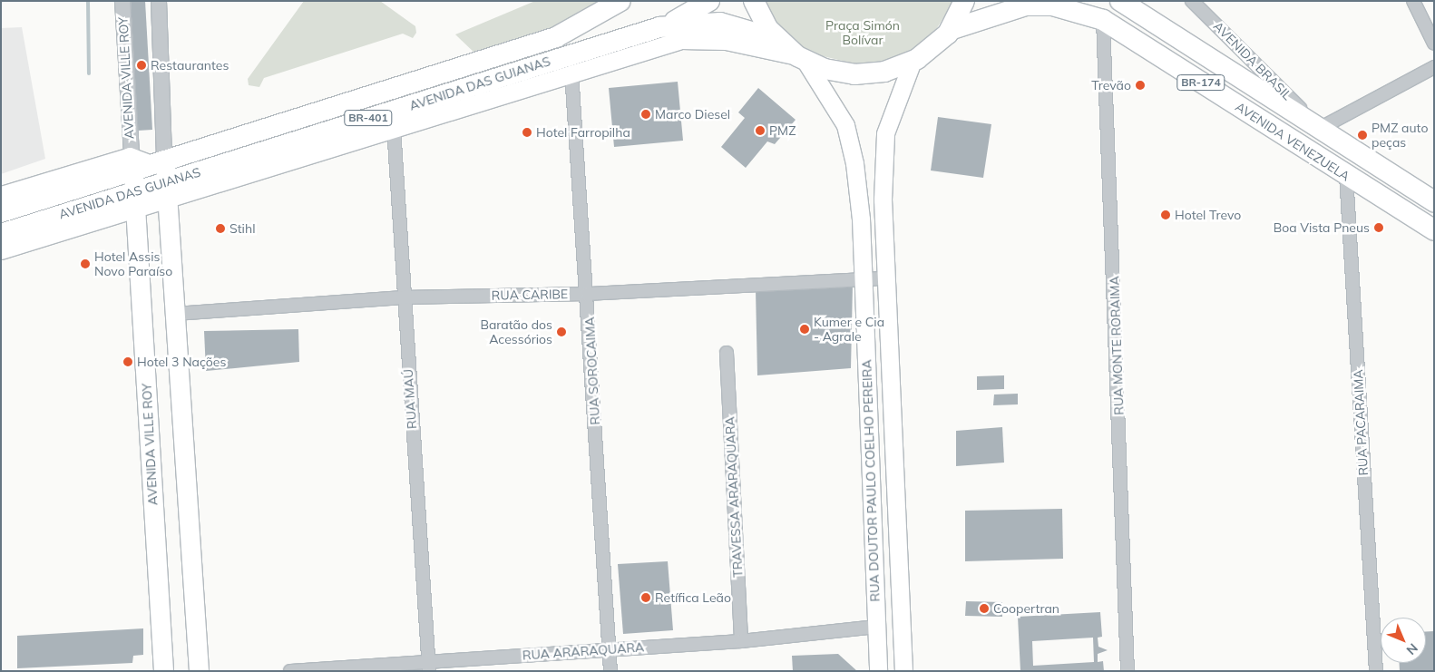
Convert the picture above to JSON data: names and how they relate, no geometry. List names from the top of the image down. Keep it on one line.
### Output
{"streets":{"highway":["BR-174","AVENIDA DAS GUIANAS","BR-401","AVENIDA VENEZUELA"],"main road":["AVENIDA VILLE ROY","RUA DOUTOR PAULO COELHO PEREIRA"],"street":["AVENIDA BRASIL","RUA CARIBE","RUA MONTE RORAIMA","RUA SOROCAIMA","RUA MAÚ","RUA PACARAIMA","TRAVESSA ARARAQUARA","RUA ARARAQUARA"]},"crossings":[["AVENIDA BRASIL","BR-174"],["AVENIDA VILLE ROY","AVENIDA DAS GUIANAS"],["AVENIDA VILLE ROY","RUA CARIBE"],["BR-174","AVENIDA DAS GUIANAS"],["BR-174","AVENIDA VENEZUELA"],["BR-174","RUA DOUTOR PAULO COELHO PEREIRA"],["AVENIDA DAS GUIANAS","RUA SOROCAIMA"],["AVENIDA DAS GUIANAS","RUA MAÚ"],["AVENIDA VENEZUELA","RUA MONTE RORAIMA"],["AVENIDA VENEZUELA","RUA PACARAIMA"],["RUA CARIBE","RUA SOROCAIMA"],["RUA CARIBE","RUA MAÚ"],["RUA CARIBE","RUA DOUTOR PAULO COELHO PEREIRA"],["RUA SOROCAIMA","RUA ARARAQUARA"],["RUA MAÚ","RUA ARARAQUARA"],["RUA DOUTOR PAULO COELHO PEREIRA","RUA ARARAQUARA"],["TRAVESSA ARARAQUARA","RUA ARARAQUARA"]],"parks":["Praça Simón Bolívar"],"places":["Restaurantes","Trevão","Marco Diesel","PMZ","Hotel Farropilha","PMZ auto peças","Hotel Trevo","Boa Vista Pneus","Stihl","Hotel Assis Novo Paraíso","Kumer e Cia - Agrale","Baratão dos Acessórios","Hotel 3 Nações","Retífica Leão","Coopertran"],"north":"bottom right"}
